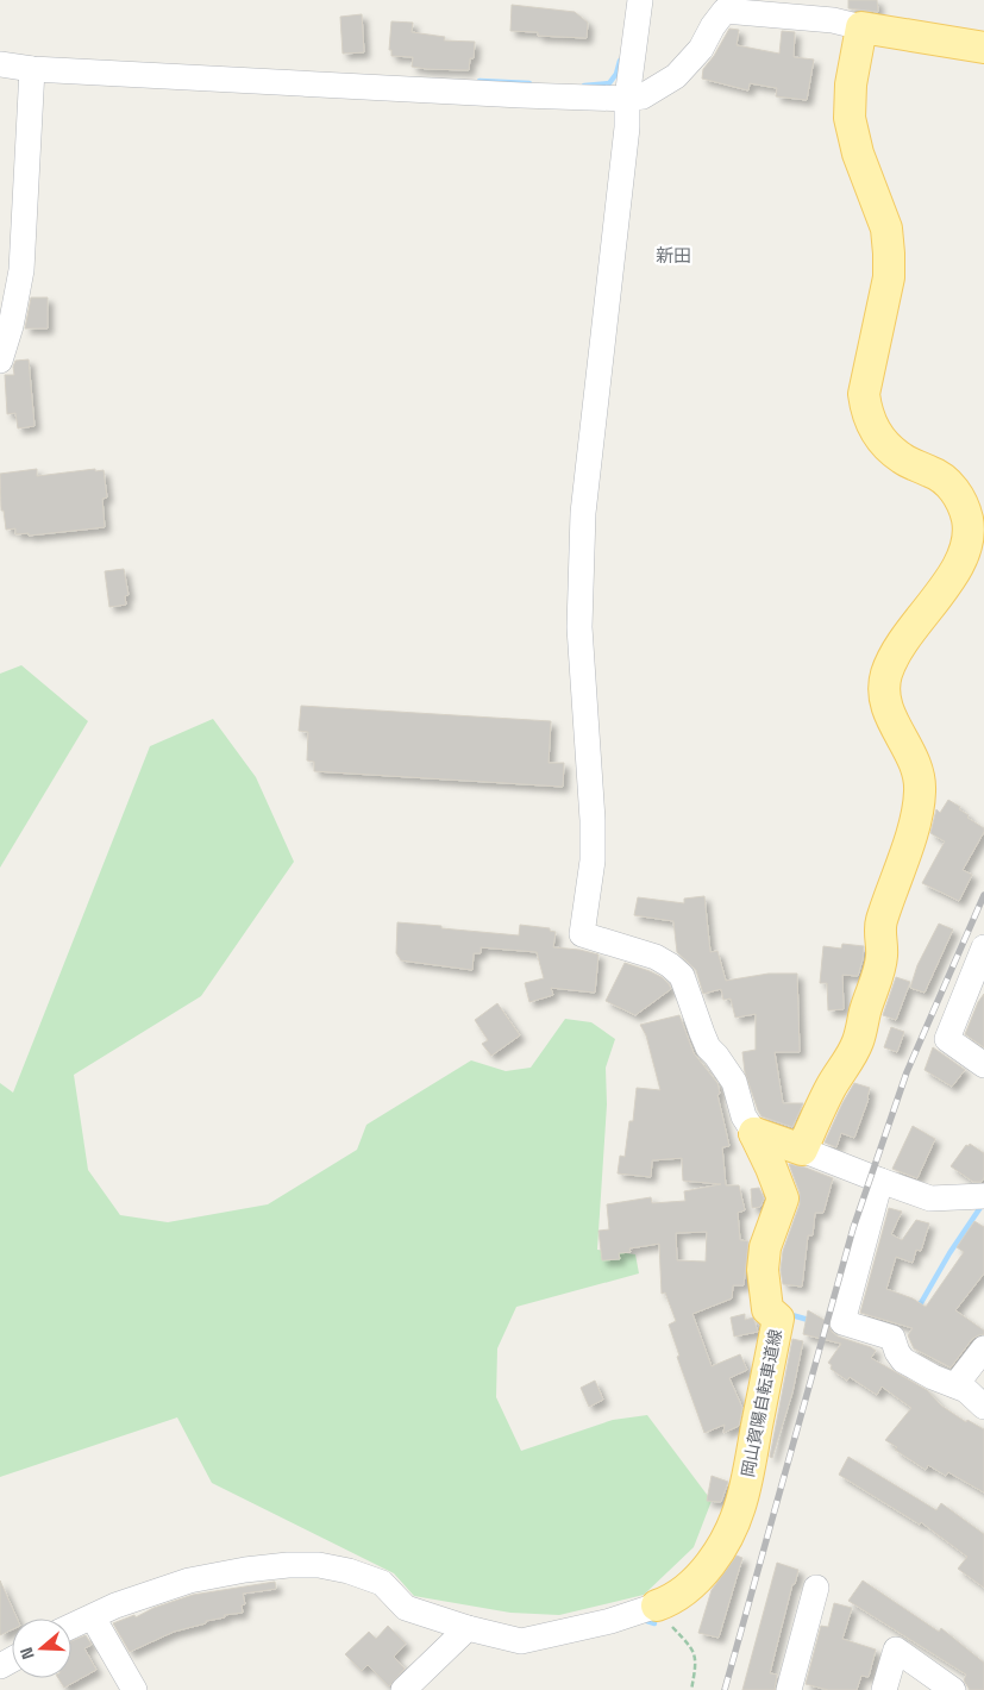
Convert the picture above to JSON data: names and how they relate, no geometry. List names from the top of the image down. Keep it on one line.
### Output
{"streets":{"main road":["岡山賀陽自転車道線"]},"districts":["新田"],"north":"left"}
